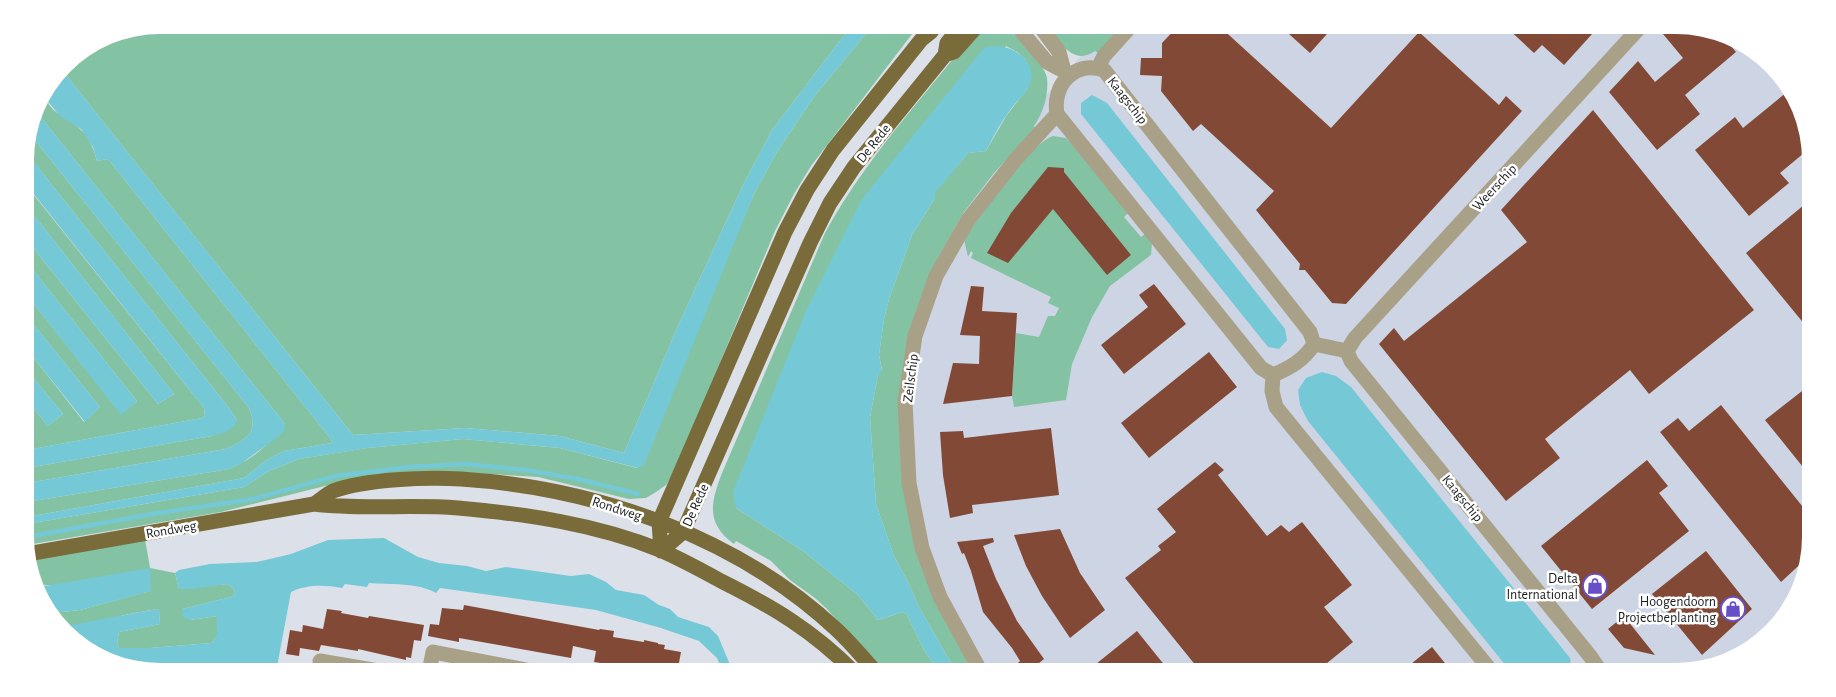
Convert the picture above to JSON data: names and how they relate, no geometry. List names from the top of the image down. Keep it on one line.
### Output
{"streets":{"main road":["De Rede","Rondweg"],"street":["Kaagschip","Weerschip","Zeilschip"]},"crossings":[["Kaagschip","Weerschip"],["De Rede","Rondweg"]],"places":{"shop":["Delta International","Hoogendoorn Projectbeplanting"]}}
